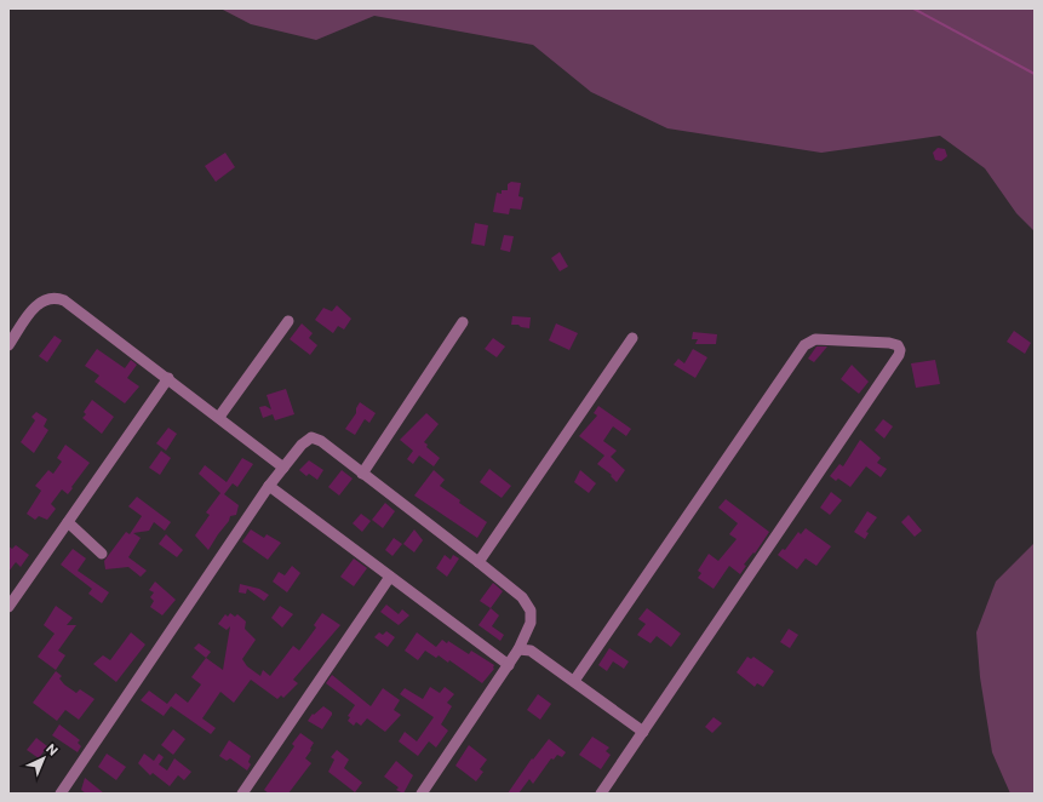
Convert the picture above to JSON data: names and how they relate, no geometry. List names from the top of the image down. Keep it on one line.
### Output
{"north":"top right"}
